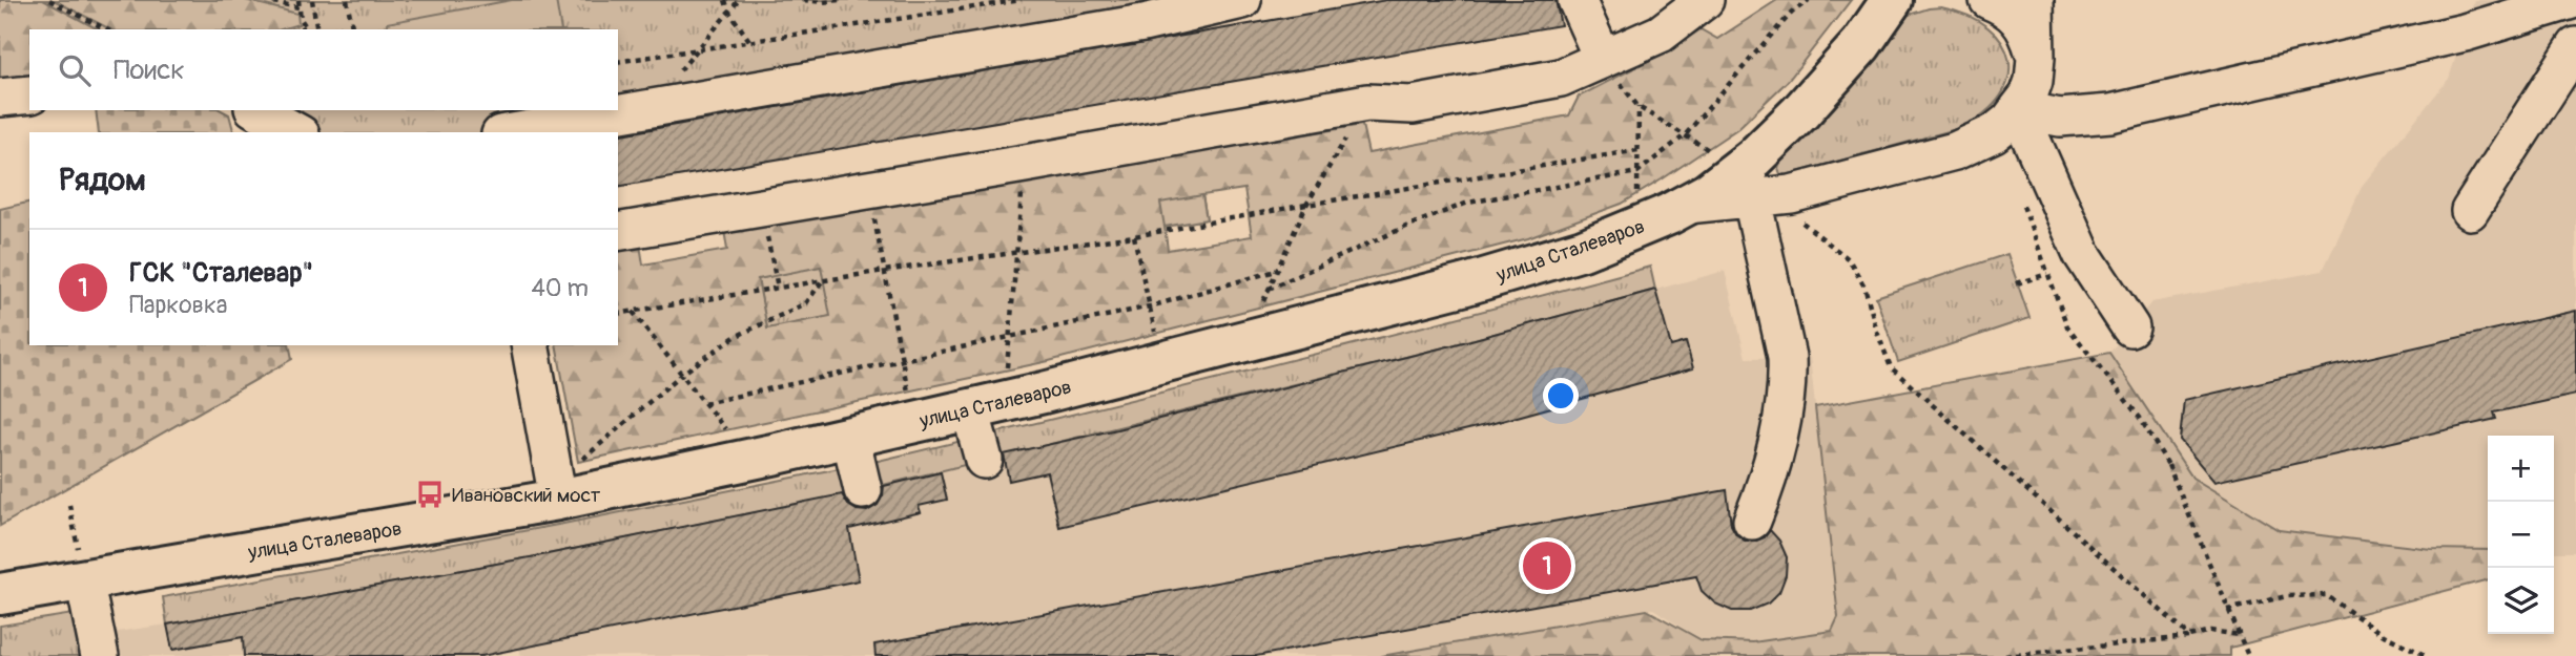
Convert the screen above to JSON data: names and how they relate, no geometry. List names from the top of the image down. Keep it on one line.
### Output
{"streets":{"main road":["улица Сталеваров"]},"places":{"bus stop":["Ивановский мост"]},"page":{"search":"Поиск","heading":"Рядом","list":[{"mark":"1","name":"ГСК \"Сталевар\"","note":"Парковка","value":"40 m"}],"map_buttons":["+","−"],"pins":"1"}}
